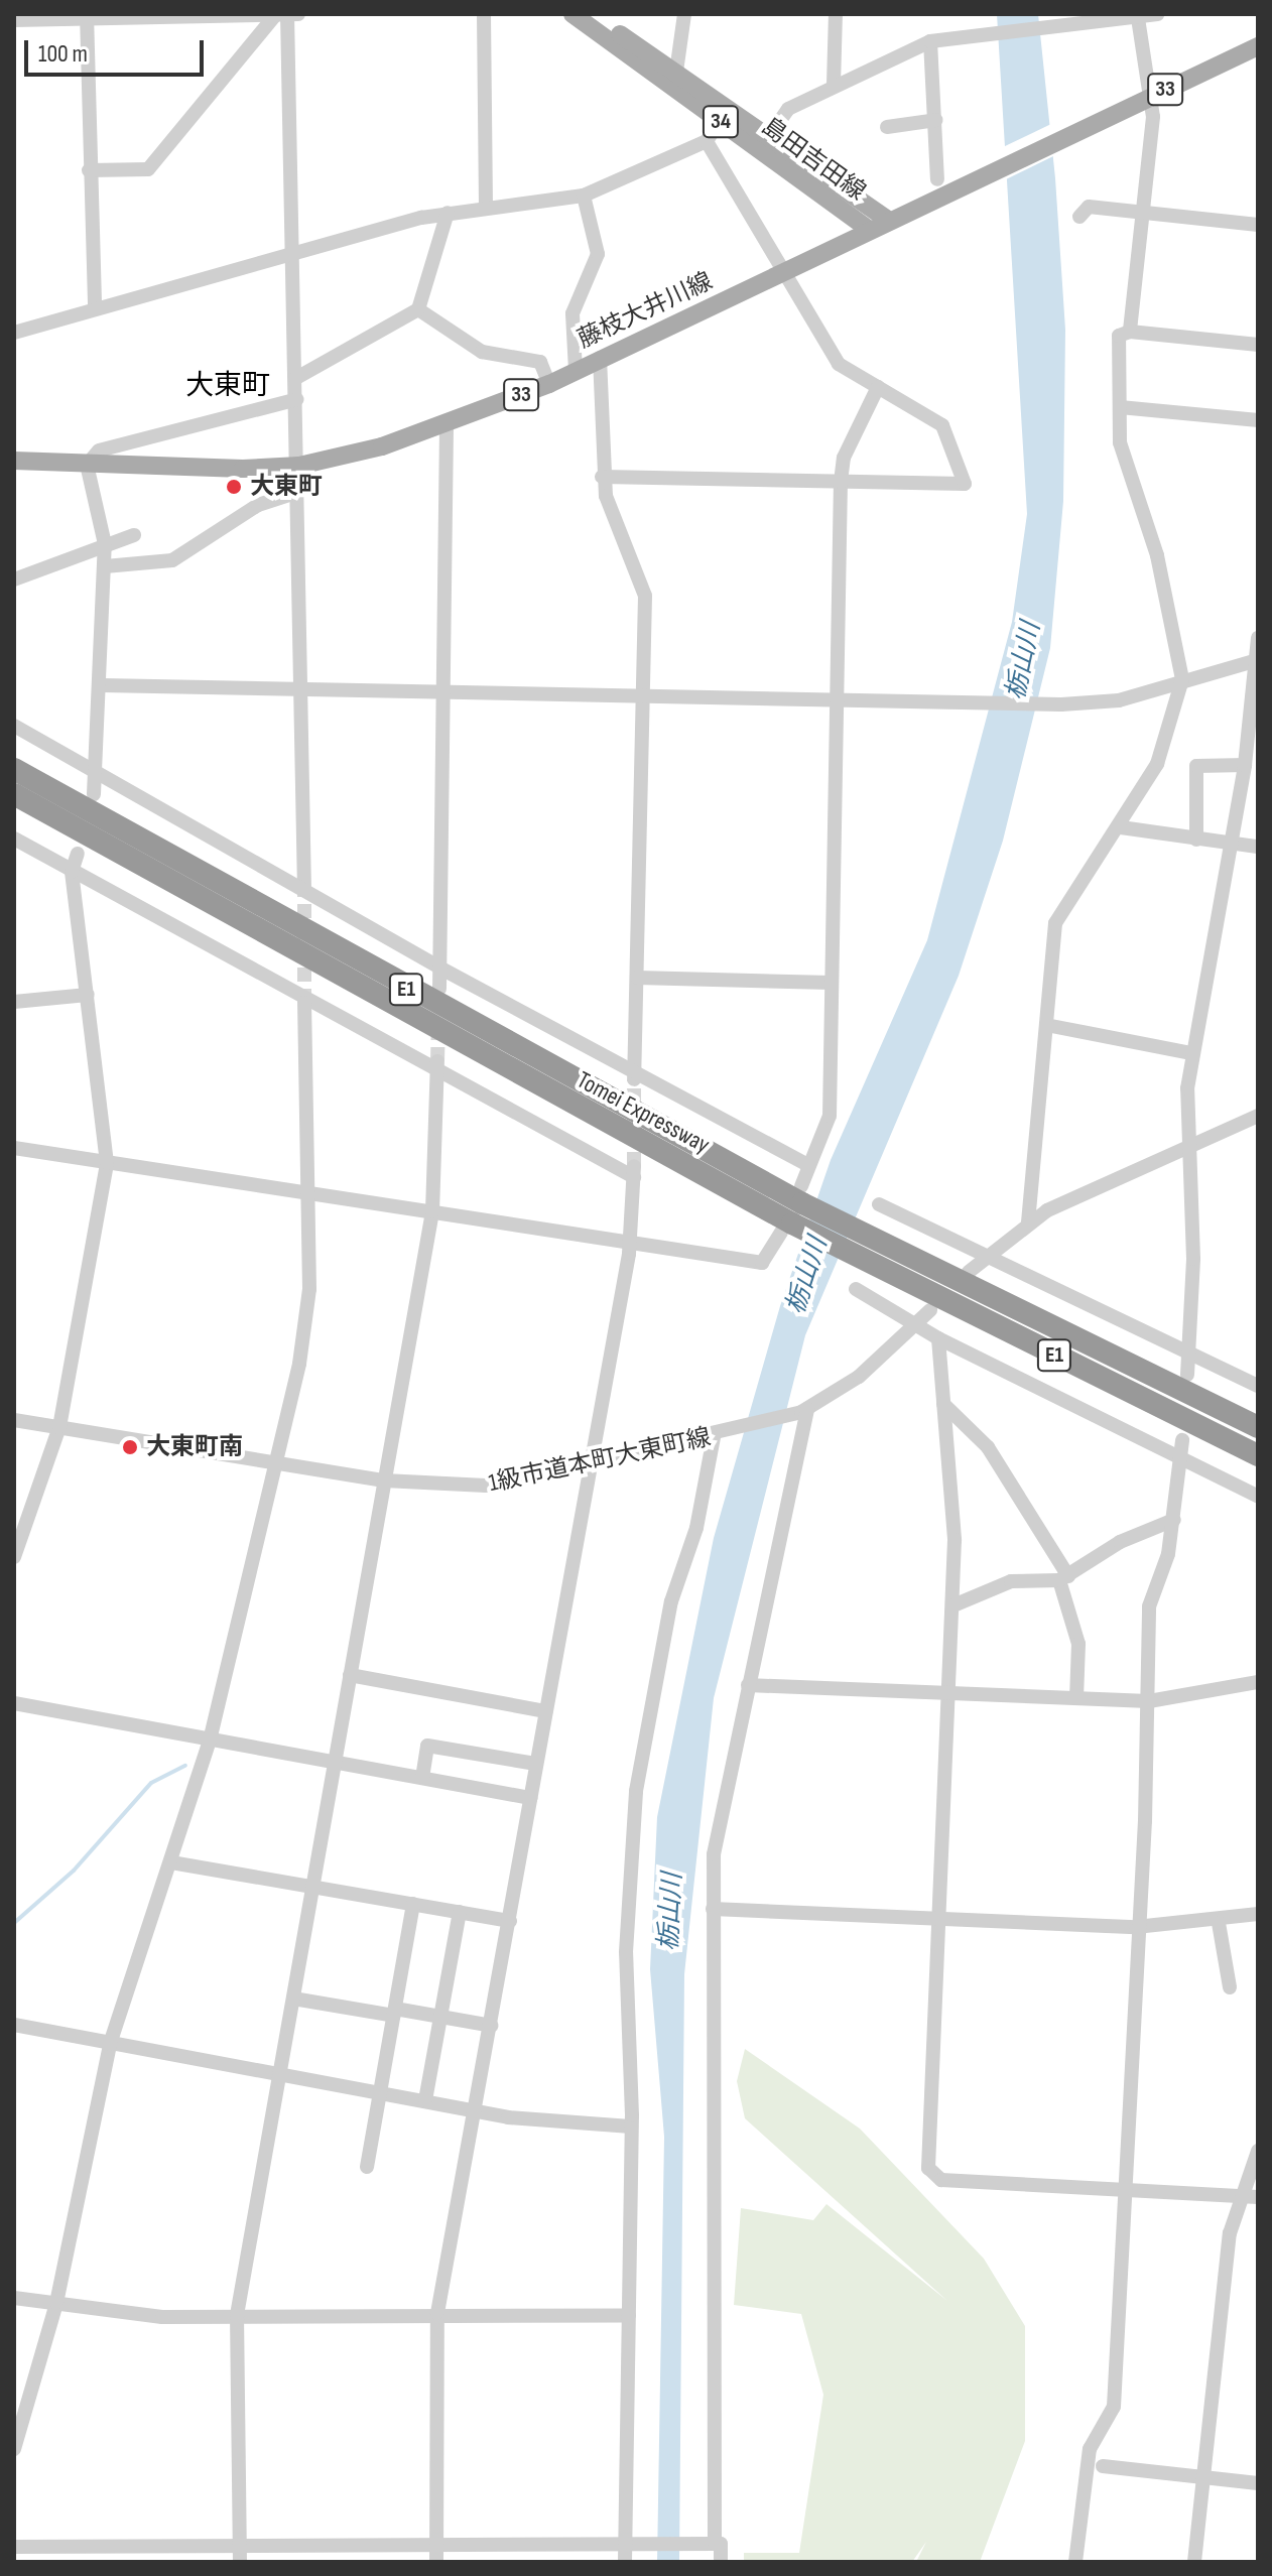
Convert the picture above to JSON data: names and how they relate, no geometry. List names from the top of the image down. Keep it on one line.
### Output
{"streets":{"highway":["E1","Tomei Expressway"],"main road":["33","34","島田吉田線","藤枝大井川線"],"street":["1級市道本町大東町線"]},"crossings":[["島田吉田線","藤枝大井川線"]],"districts":["大東町"],"water":["栃山川"],"places":["大東町","大東町南"],"scale_bar":"100 m"}
